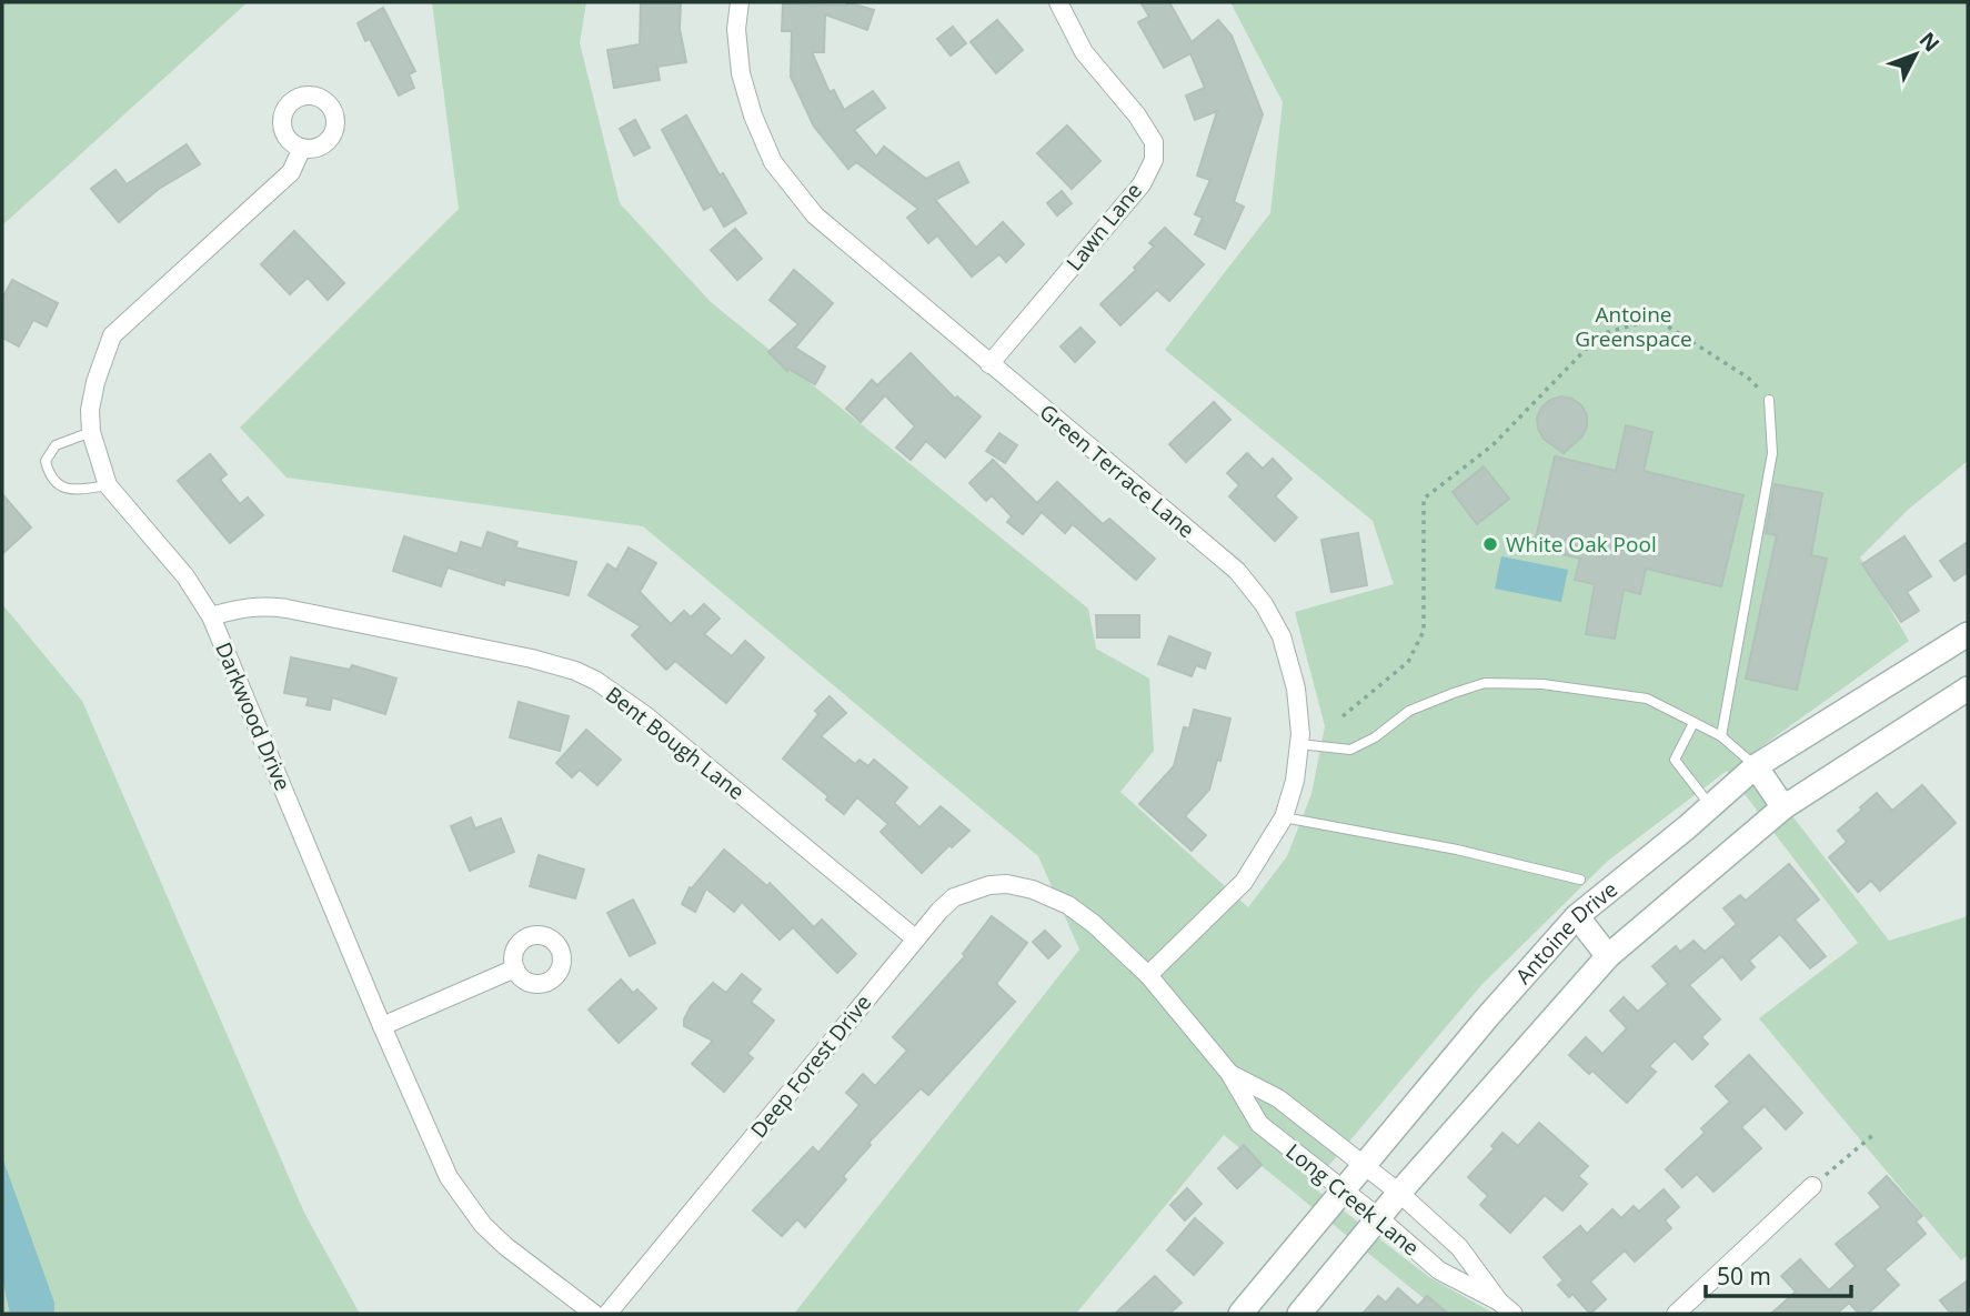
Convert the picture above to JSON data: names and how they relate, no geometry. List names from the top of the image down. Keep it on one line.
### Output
{"streets":{"main road":["Antoine Drive"],"street":["Lawn Lane","Green Terrace Lane","Darkwood Drive","Bent Bough Lane","Deep Forest Drive","Long Creek Lane"]},"crossings":[["Lawn Lane","Green Terrace Lane"],["Green Terrace Lane","Long Creek Lane"],["Darkwood Drive","Bent Bough Lane"],["Bent Bough Lane","Deep Forest Drive"],["Antoine Drive","Long Creek Lane"],["Deep Forest Drive","Long Creek Lane"]],"parks":["Antoine Greenspace"],"places":["White Oak Pool"],"scale_bar":"50 m","north":"top right"}
